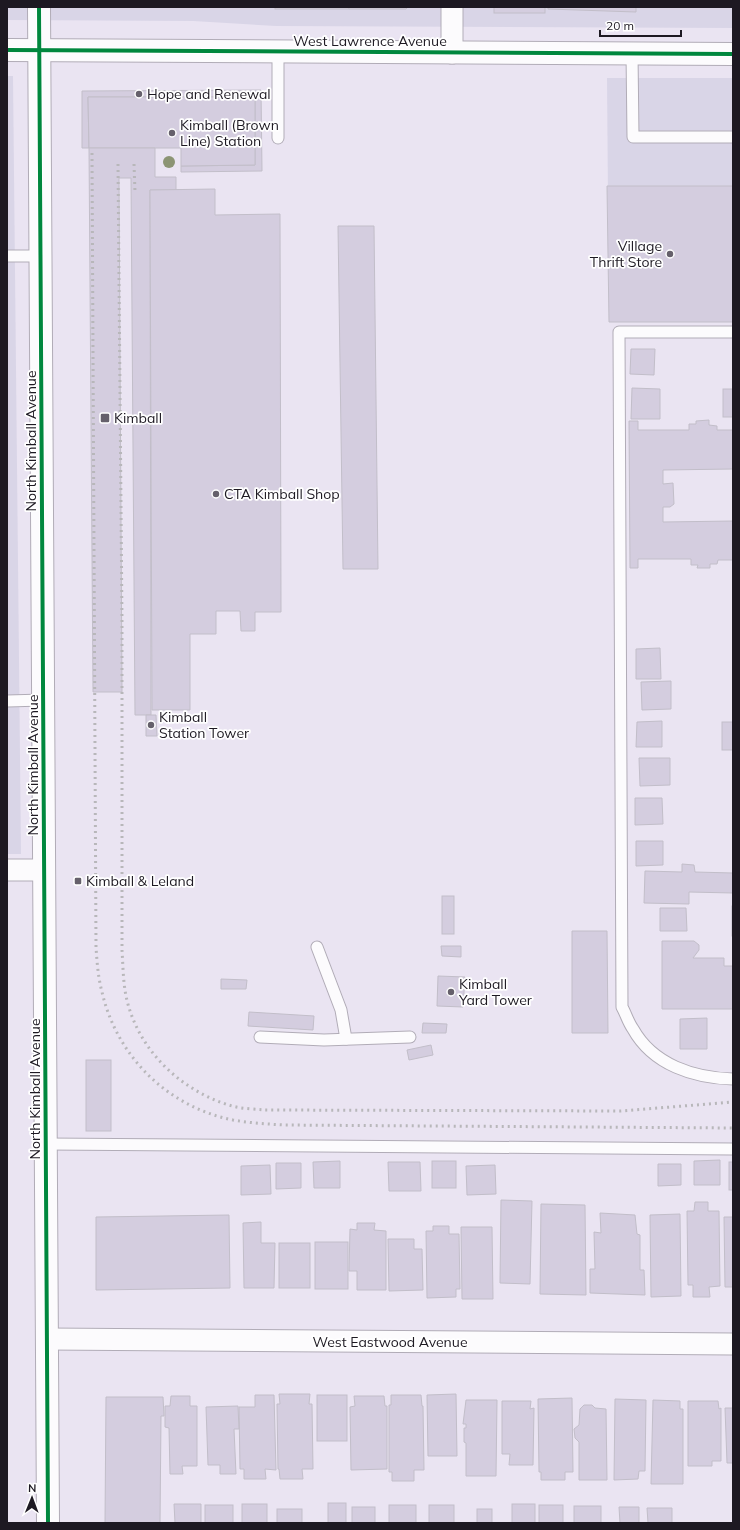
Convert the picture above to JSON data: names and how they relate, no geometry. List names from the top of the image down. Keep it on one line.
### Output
{"streets":{"street":["West Lawrence Avenue","North Kimball Avenue","West Eastwood Avenue"]},"crossings":[["West Lawrence Avenue","North Kimball Avenue"],["North Kimball Avenue","West Eastwood Avenue"]],"places":{"other":["Hope and Renewal","Kimball (Brown Line) Station","Village Thrift Store","CTA Kimball Shop","Kimball Station Tower","Kimball Yard Tower"],"transit":["Kimball","Kimball & Leland"]},"scale_bar":"20 m","north":"top"}
